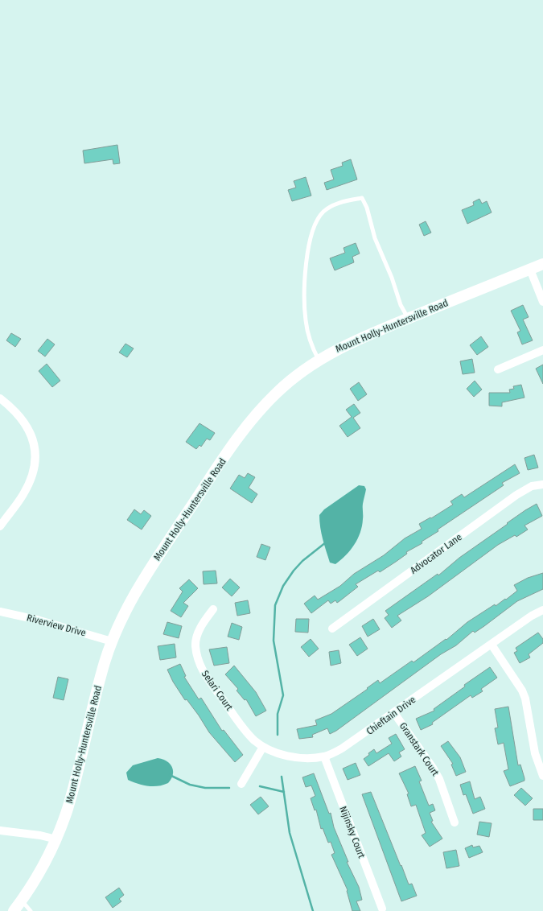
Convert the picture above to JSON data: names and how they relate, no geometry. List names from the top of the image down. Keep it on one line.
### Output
{"streets":{"main road":["Mount Holly-Huntersville Road"],"street":["Advocator Lane","Riverview Drive","Selari Court","Chieftain Drive","Granstark Court","Nijinsky Court"]},"crossings":[["Mount Holly-Huntersville Road","Riverview Drive"],["Selari Court","Chieftain Drive"],["Chieftain Drive","Granstark Court"],["Chieftain Drive","Nijinsky Court"]]}
